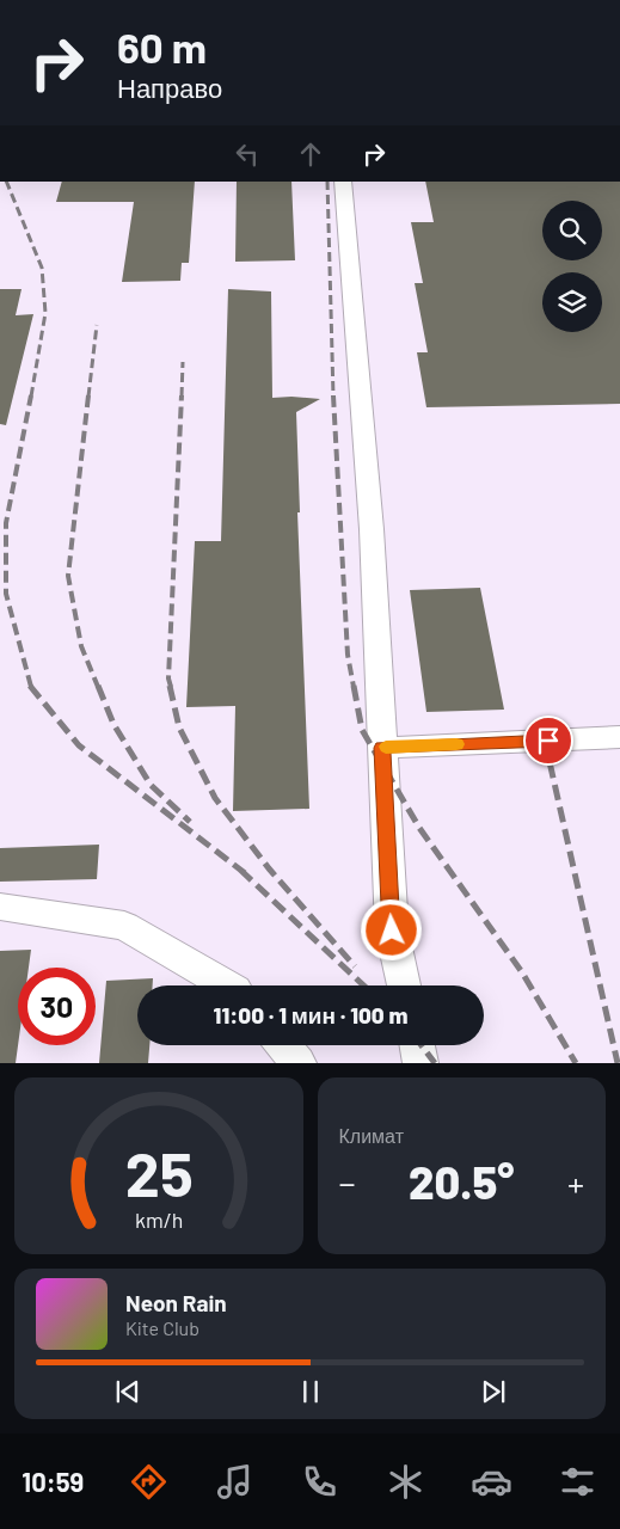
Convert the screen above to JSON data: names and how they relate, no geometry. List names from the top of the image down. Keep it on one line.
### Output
{"page":{"turn":["60 m","Направо"],"limit":"30","trip":"11:00 · 1 мин · 100 m","tile":"Климат","heat":["−","20.5°","+"],"song":["Neon Rain","Kite Club"],"tabs":"10:59","gauge":["25","km/h"]}}
